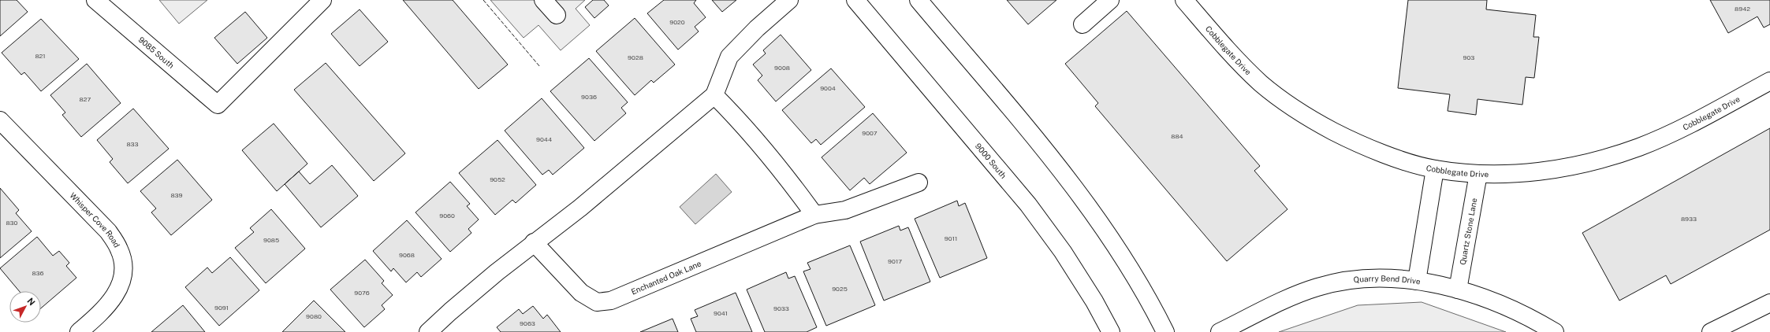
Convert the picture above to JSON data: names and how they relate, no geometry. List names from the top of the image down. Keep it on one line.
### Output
{"streets":{"street":["Cobblegate Drive","9085 South","9000 South","Whisper Cove Road","Quartz Stone Lane","Enchanted Oak Lane","Quarry Bend Drive"]},"crossings":[["Cobblegate Drive","Quartz Stone Lane"],["Quartz Stone Lane","Quarry Bend Drive"]],"house_numbers":["8942","9020","821","9028","903","9008","9004","9036","827","9007","884","9044","833","9052","839","9060","8933","830","9011","9085","9068","9017","836","9025","9076","9091","9033","9041","9080","9063"],"north":"top right"}
